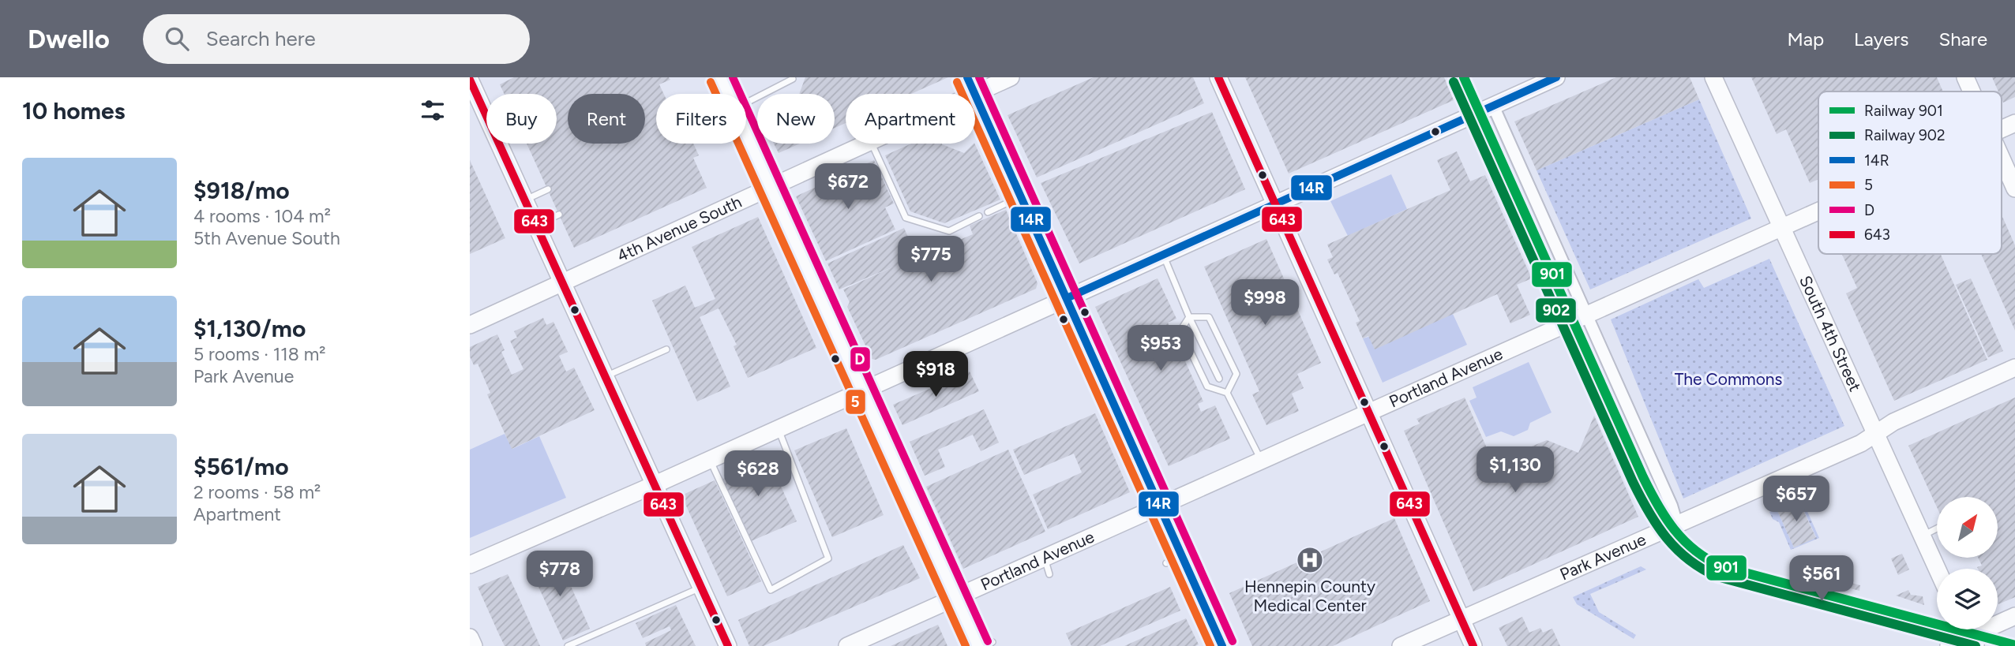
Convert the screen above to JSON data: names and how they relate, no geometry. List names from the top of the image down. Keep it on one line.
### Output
{"streets":{"main road":["4th Avenue South","South 4th Street","Portland Avenue","Park Avenue"]},"crossings":[["South 4th Street","Portland Avenue"],["South 4th Street","Park Avenue"]],"parks":["The Commons"],"places":{"hospital":["Hennepin County Medical Center"]},"lines":["rail line 901","transit line 14R","transit line D","transit line 643","rail line 902","transit line 5"],"legend":["Railway 901","Railway 902","14R","5","D","643"],"north":"top right","page":{"header":"Dwello","search":"Search here","nav":["Map","Layers","Share"],"heading":"10 homes","chip":["Buy","Rent","Filters","New","Apartment"],"list":[{"name":"$918/mo","note":"4 rooms · 104 m² · 5th Avenue South"},{"name":"$1,130/mo","note":"5 rooms · 118 m² · Park Avenue"},{"name":"$561/mo","note":"2 rooms · 58 m² · Apartment"}],"price":["$672","$775","$998","$953","$918","$1,130","$628","$657","$778","$561"]}}
